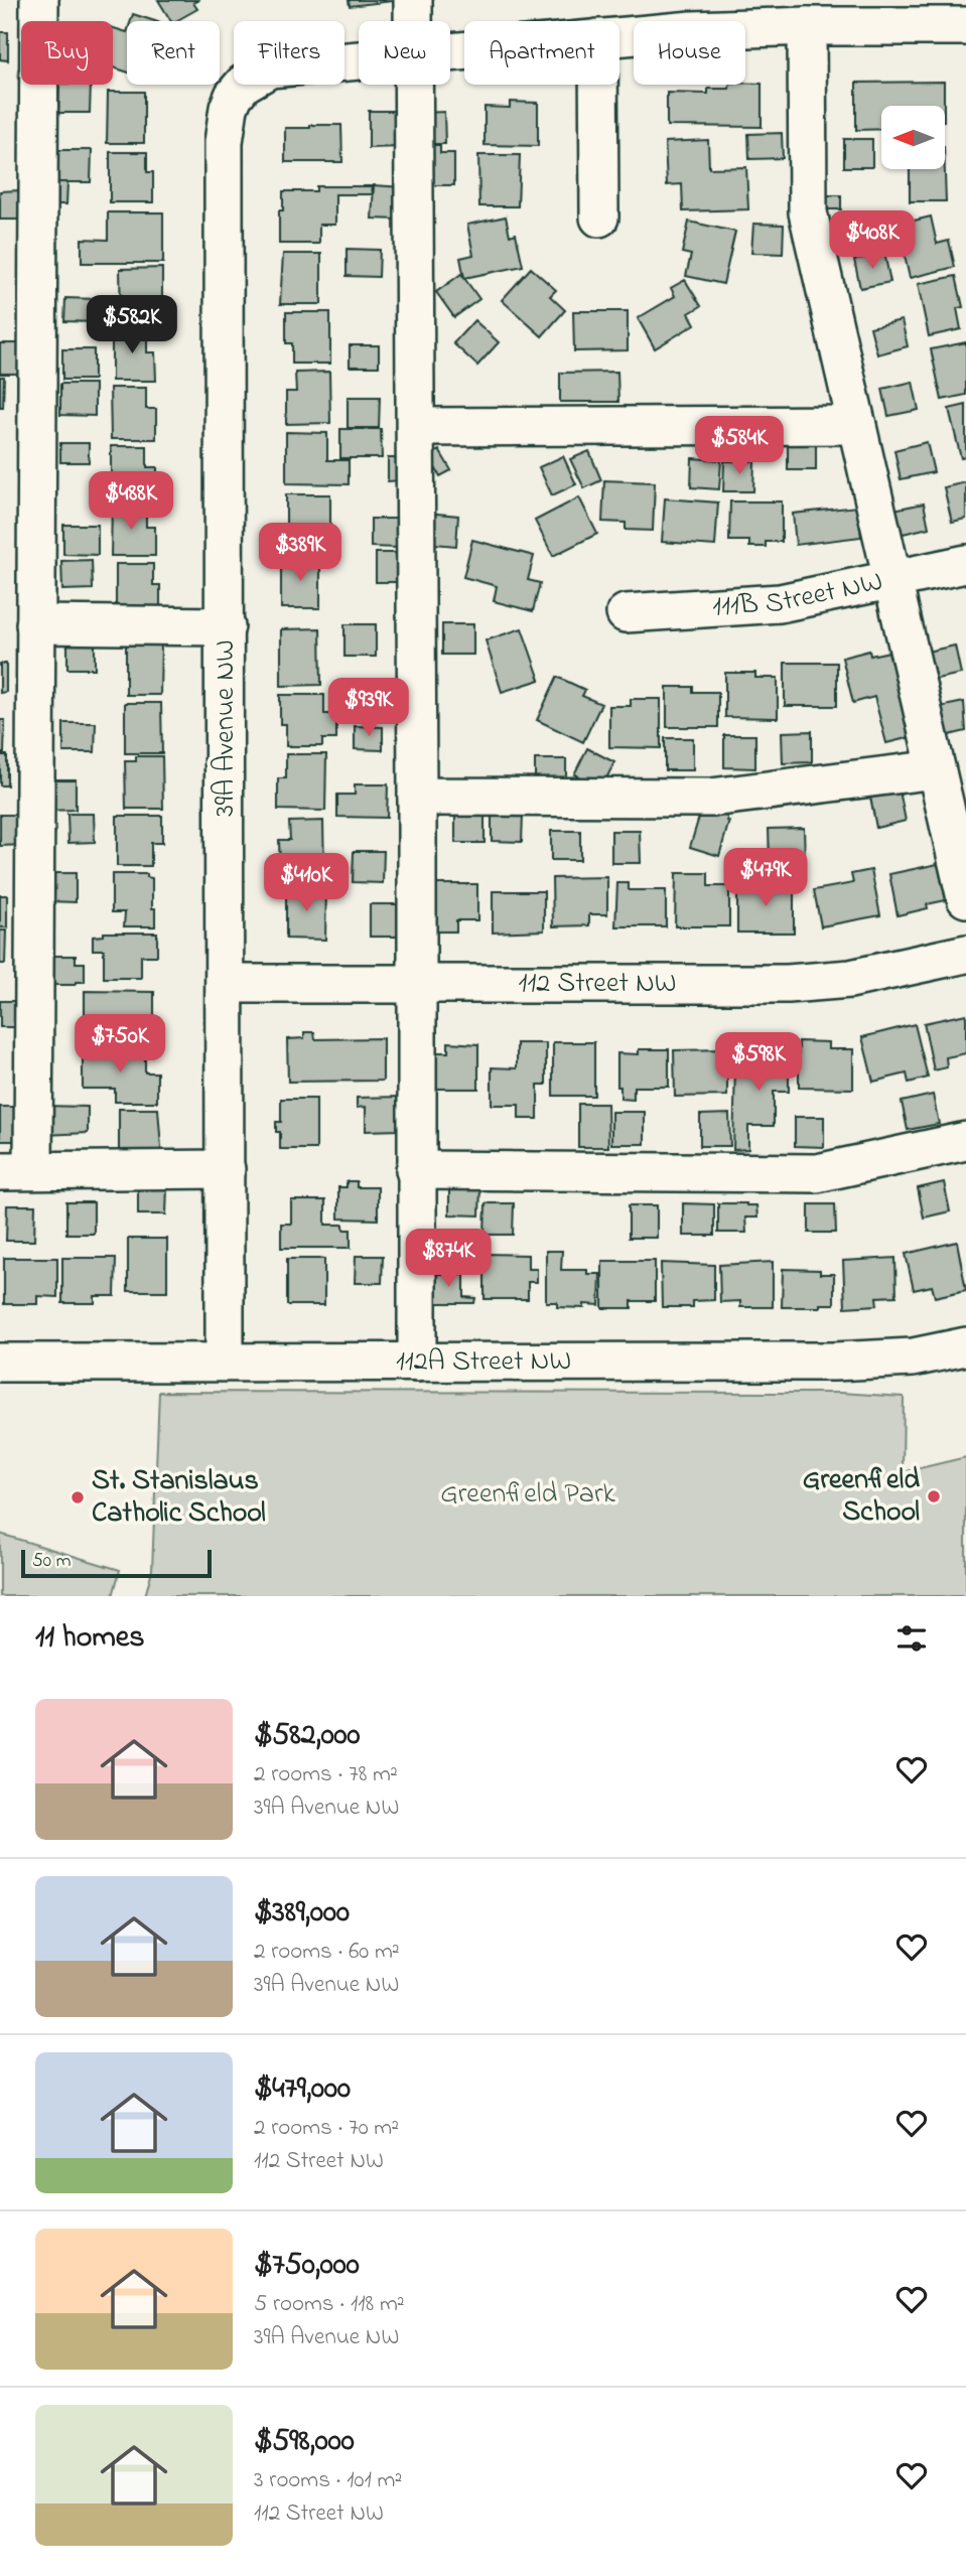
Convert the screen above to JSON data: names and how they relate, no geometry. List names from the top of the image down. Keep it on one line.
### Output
{"streets":{"street":["111B Street NW","39A Avenue NW","112 Street NW","112A Street NW"]},"crossings":[["39A Avenue NW","112 Street NW"],["39A Avenue NW","112A Street NW"]],"parks":["Greenfield Park"],"places":["Greenfield School","St. Stanislaus Catholic School"],"scale_bar":"50 m","north":"left","page":{"chip":["Buy","Rent","Filters","New","Apartment","House"],"price":["$408K","$582K","$584K","$488K","$389K","$939K","$479K","$410K","$750K","$598K","$874K"],"scale":"50 m","heading":"11 homes","list":[{"name":"$582,000","note":"2 rooms · 78 m² · 39A Avenue NW"},{"name":"$389,000","note":"2 rooms · 60 m² · 39A Avenue NW"},{"name":"$479,000","note":"2 rooms · 70 m² · 112 Street NW"},{"name":"$750,000","note":"5 rooms · 118 m² · 39A Avenue NW"},{"name":"$598,000","note":"3 rooms · 101 m² · 112 Street NW"}]}}
